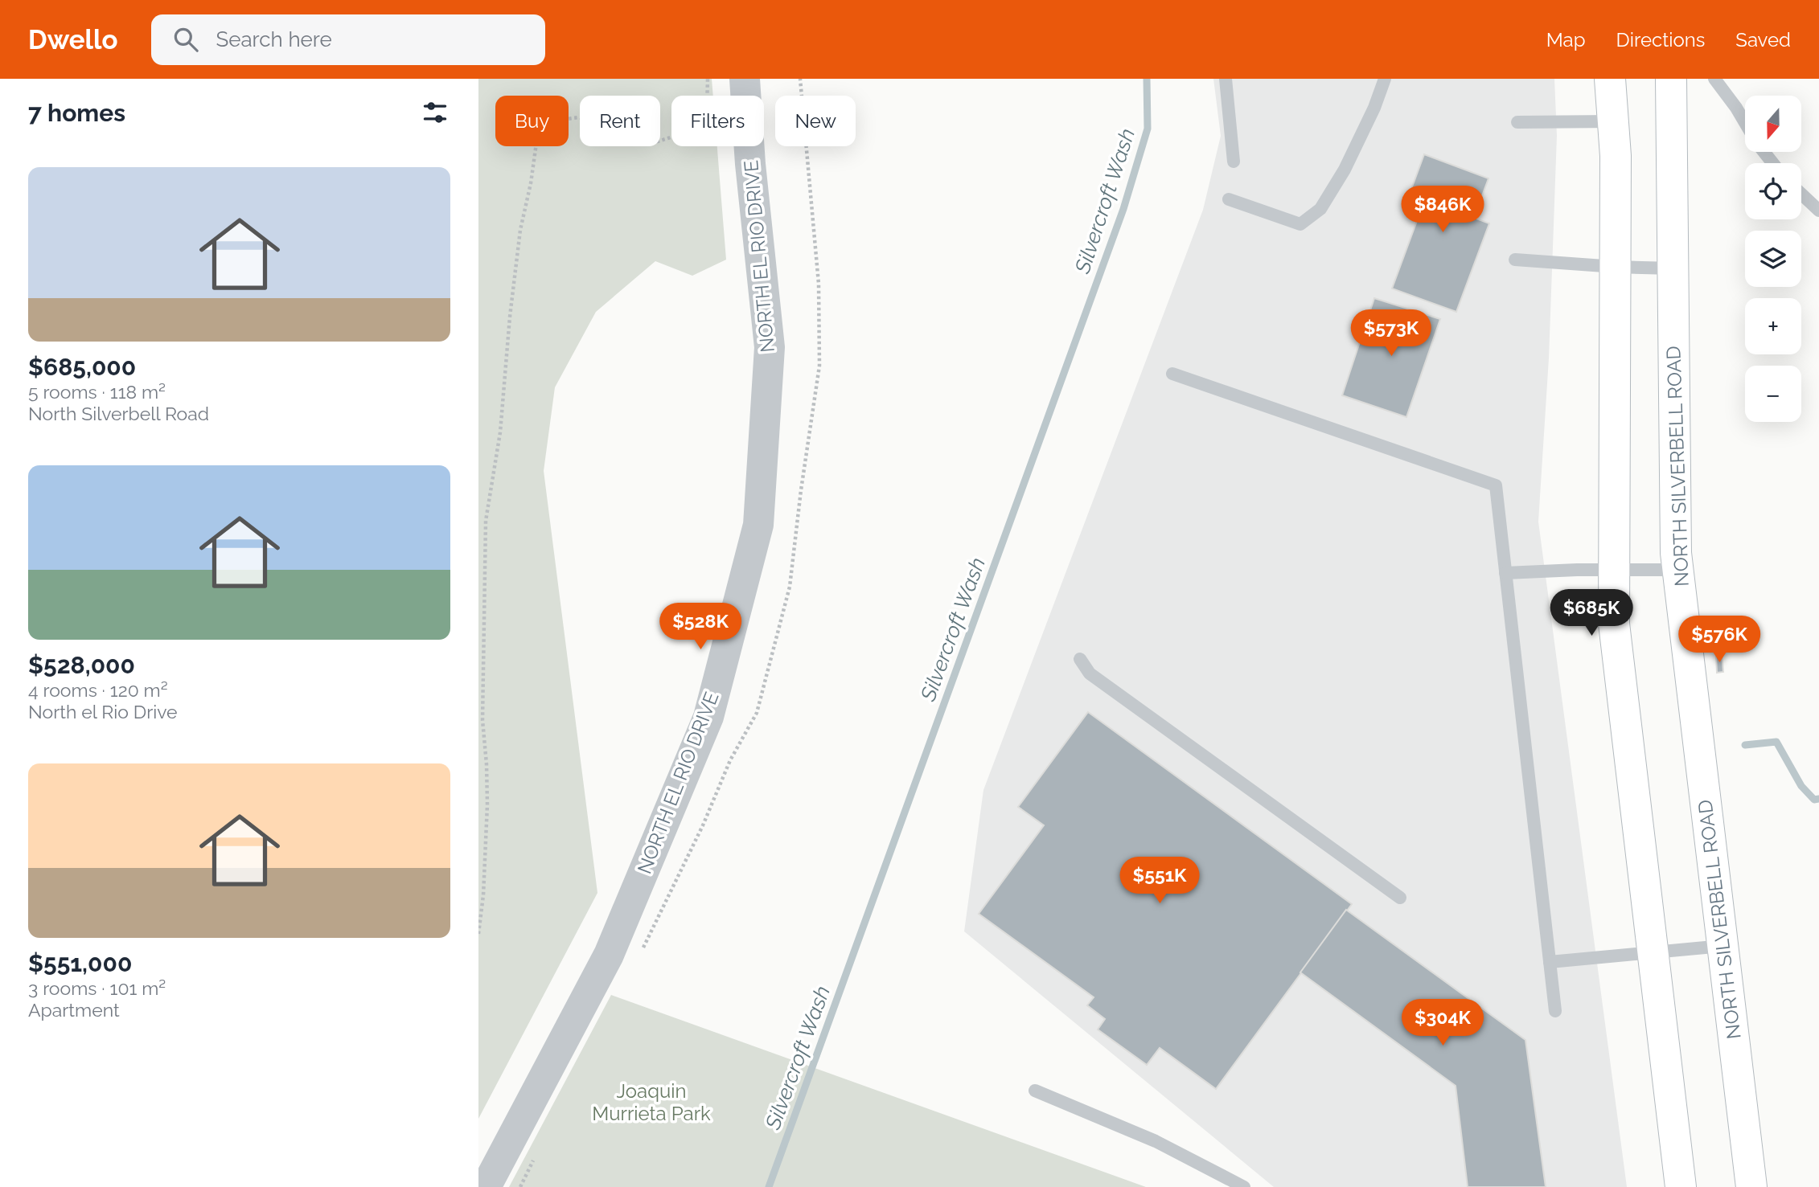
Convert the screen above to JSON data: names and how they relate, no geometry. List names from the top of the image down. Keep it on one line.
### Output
{"streets":{"main road":["NORTH SILVERBELL ROAD"],"street":["NORTH EL RIO DRIVE"]},"water":["Silvercroft Wash"],"parks":["Joaquin Murrieta Park"],"north":"bottom","page":{"header":"Dwello","search":"Search here","nav":["Map","Directions","Saved"],"heading":"7 homes","map_buttons":["+","−"],"chip":["Buy","Rent","Filters","New"],"list":[{"name":"$685,000","note":"5 rooms · 118 m² · North Silverbell Road"},{"name":"$528,000","note":"4 rooms · 120 m² · North el Rio Drive"},{"name":"$551,000","note":"3 rooms · 101 m² · Apartment"}],"price":["$846K","$573K","$685K","$528K","$576K","$551K","$304K"]}}
